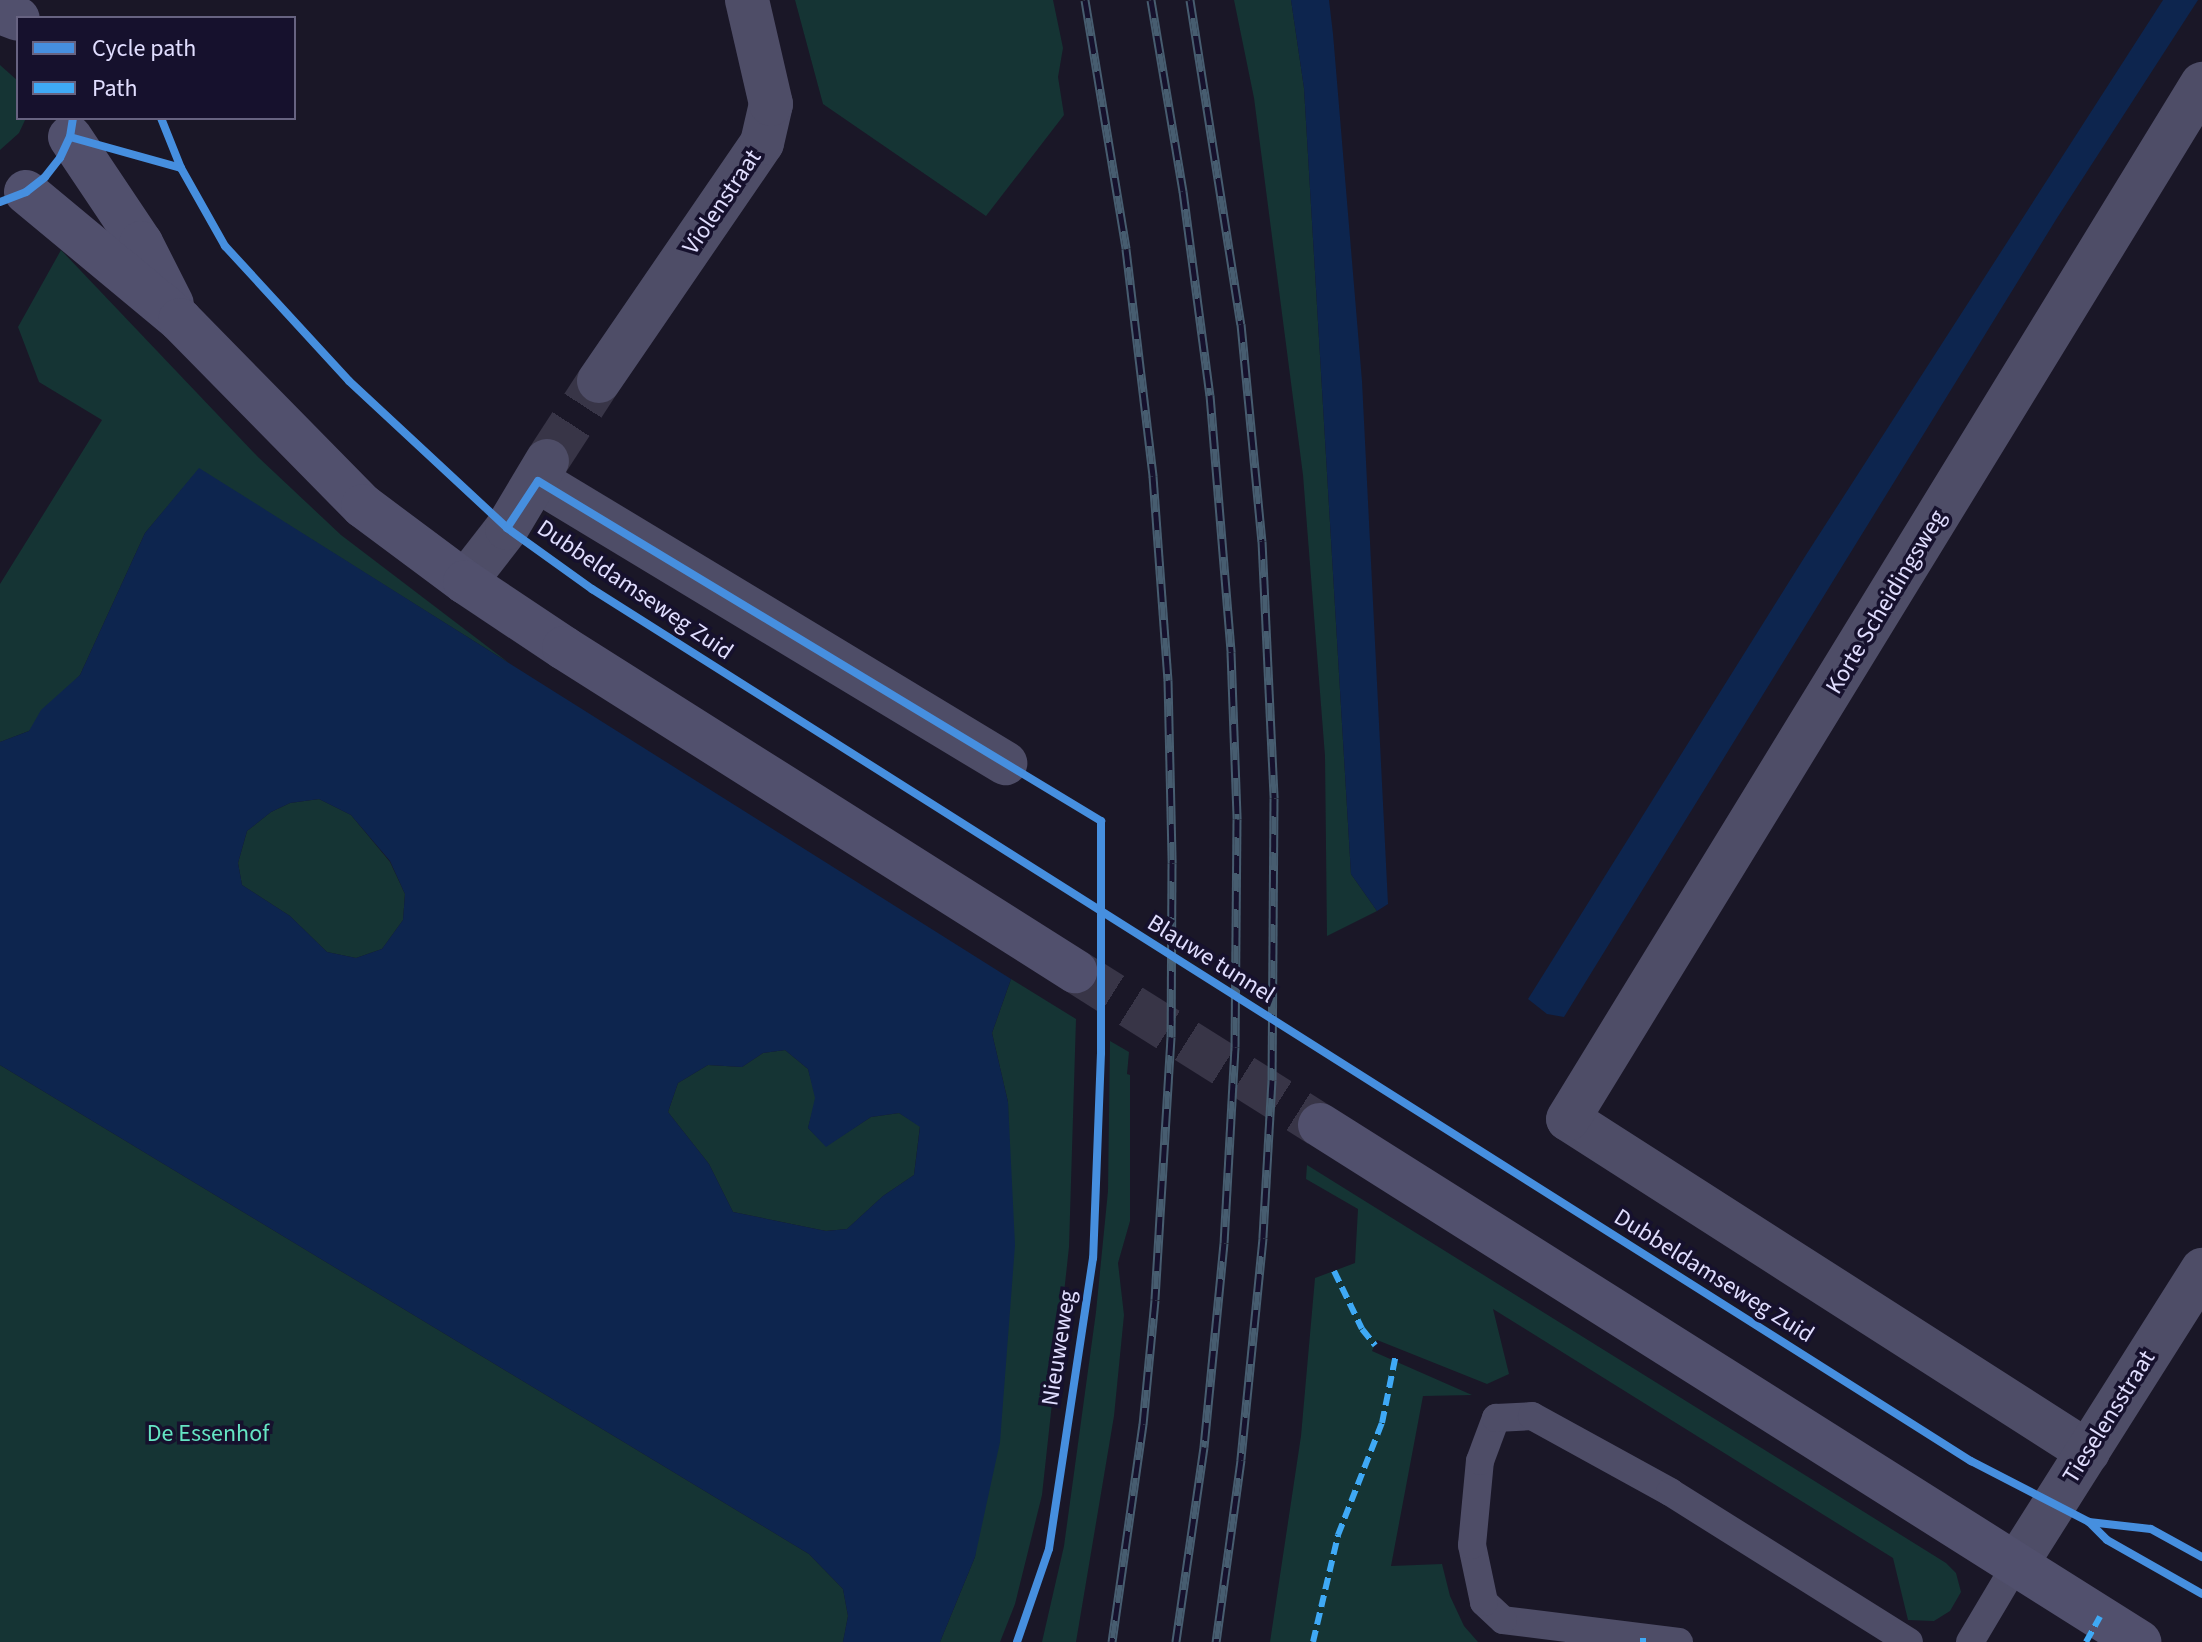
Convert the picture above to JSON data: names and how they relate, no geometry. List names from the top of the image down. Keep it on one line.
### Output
{"streets":{"street":["Violenstraat","Dubbeldamseweg Zuid","Korte Scheidingsweg","Tieselensstraat"],"cycle path":["Blauwe tunnel","Nieuweweg"]},"crossings":[["Korte Scheidingsweg","Tieselensstraat"]],"parks":["De Essenhof"],"legend":["Cycle path","Path"]}
